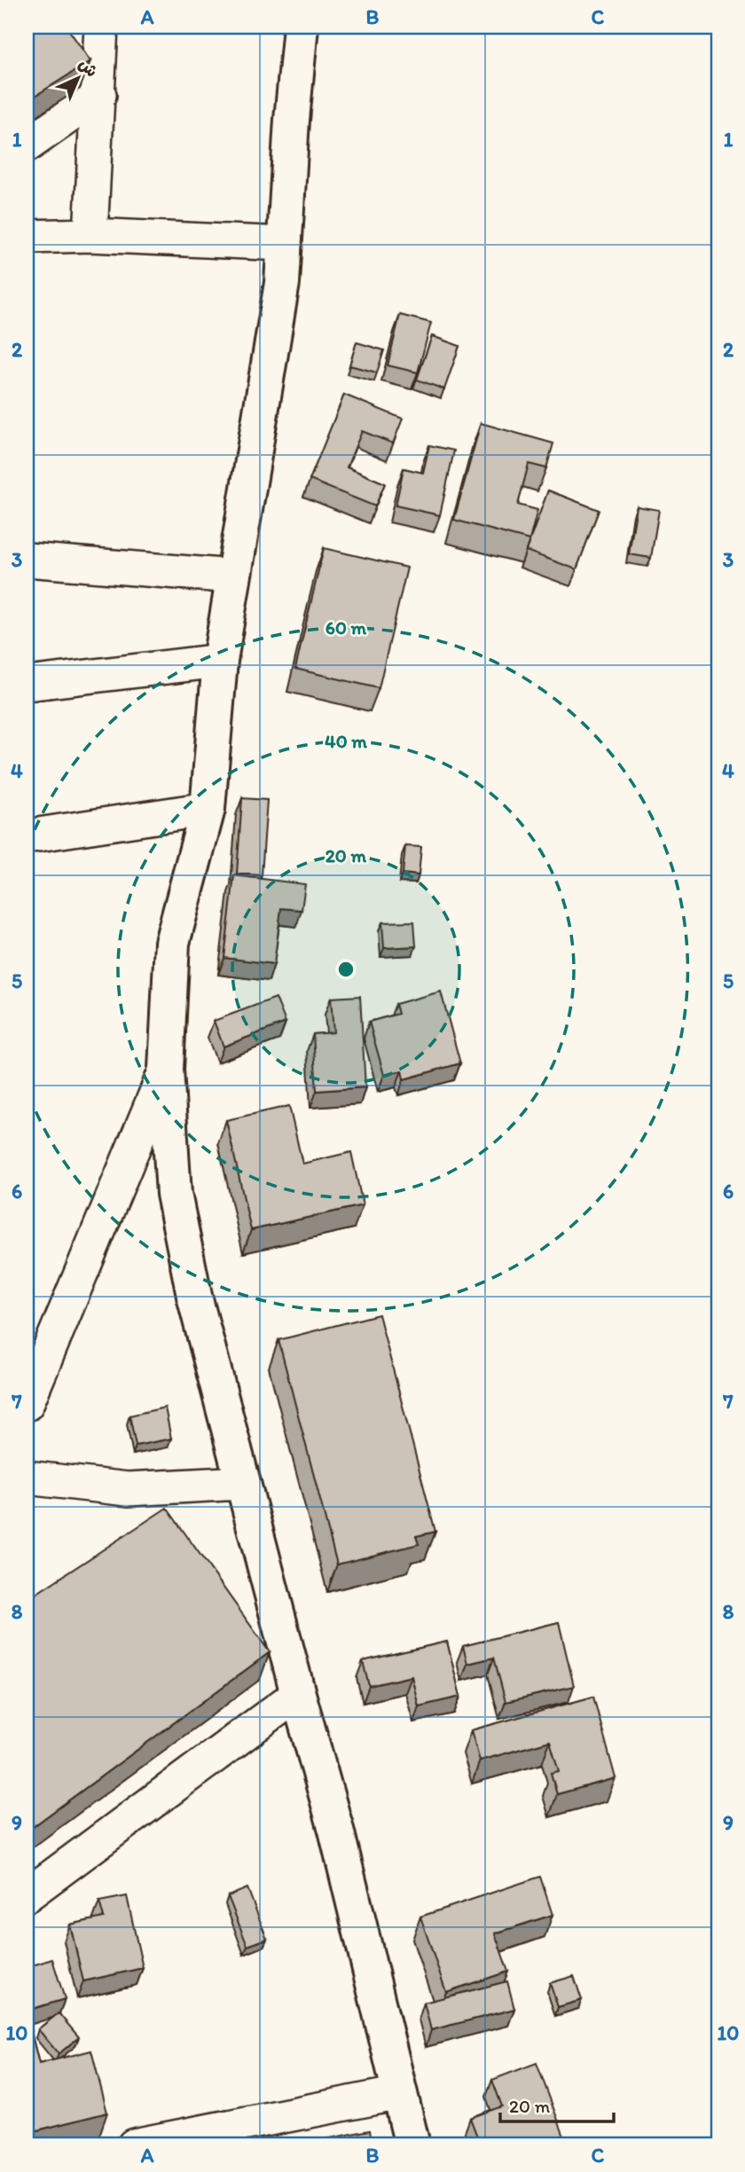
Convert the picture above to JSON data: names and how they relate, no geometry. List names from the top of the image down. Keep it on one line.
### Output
{"scale_bar":"20 m","north":"top right","grid":{"columns":["A","B","C"],"rows":["1","2","3","4","5","6","7","8","9","10"]},"rings":["60 m","40 m","20 m"]}
